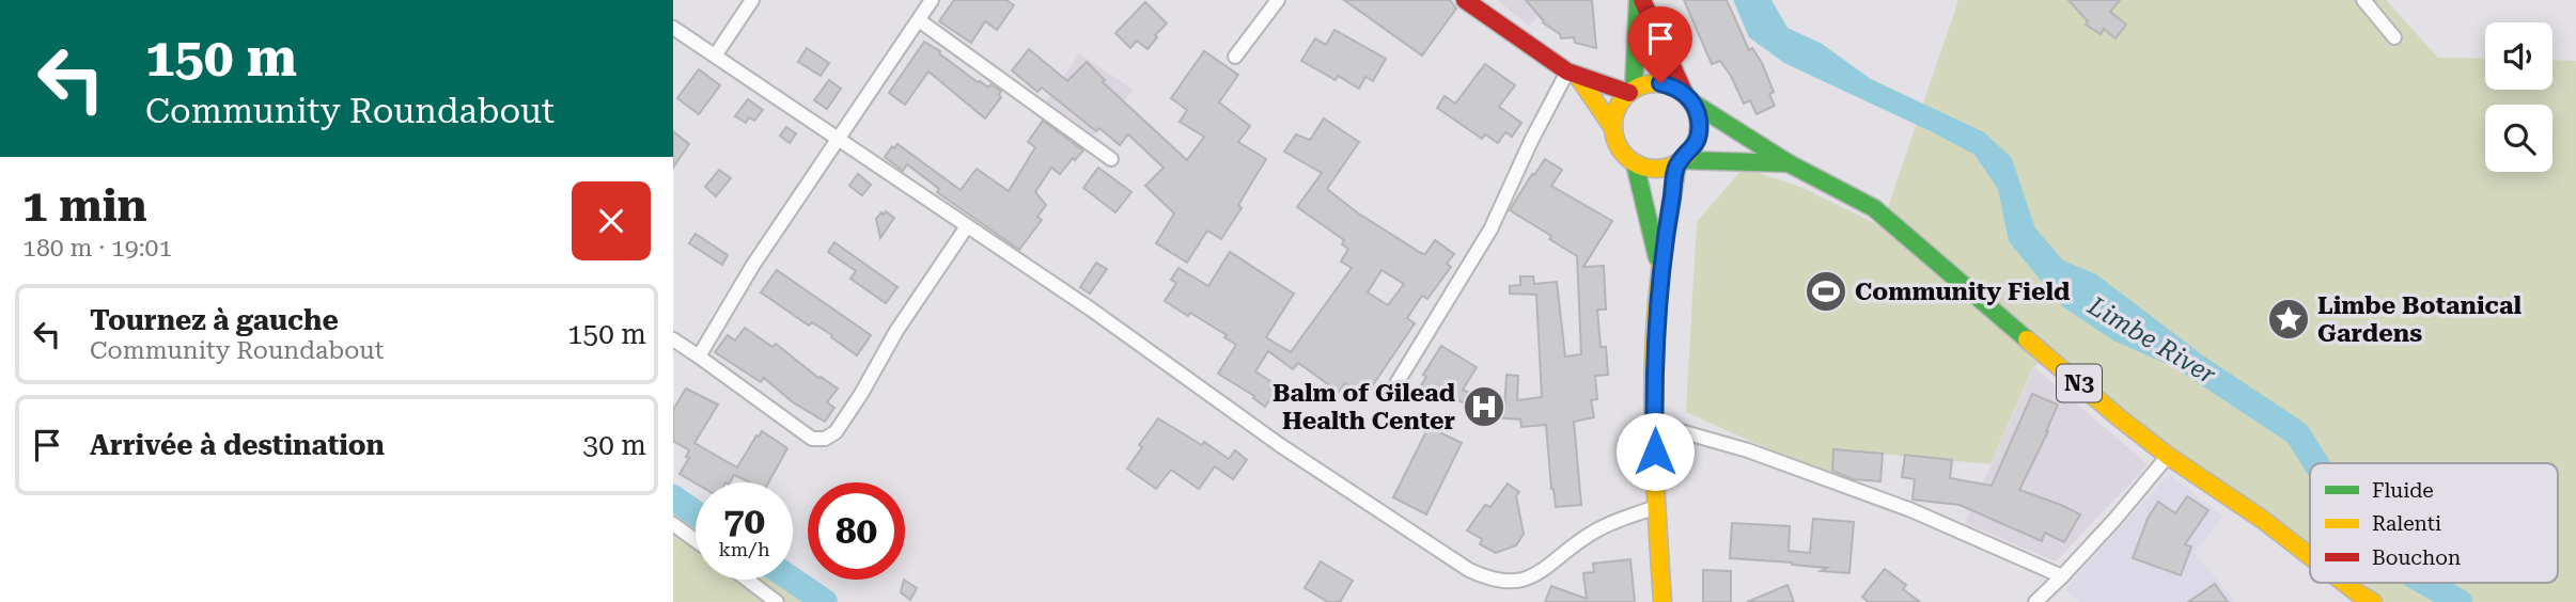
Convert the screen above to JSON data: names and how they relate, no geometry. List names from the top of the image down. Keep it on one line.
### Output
{"streets":{"main road":["N3"]},"water":["Limbe River"],"places":{"sports":["Community Field"],"place":["Limbe Botanical Gardens"],"hospital":["Balm of Gilead Health Center"]},"legend":["Fluide","Ralenti","Bouchon"],"page":{"turn":["150 m","Community Roundabout"],"heading":["1 min","180 m · 19:01"],"list":[{"name":"Tournez à gauche","note":"Community Roundabout","value":"150 m"},{"name":"Arrivée à destination","value":"30 m"}],"speed":"70 km/h","limit":"80"}}
